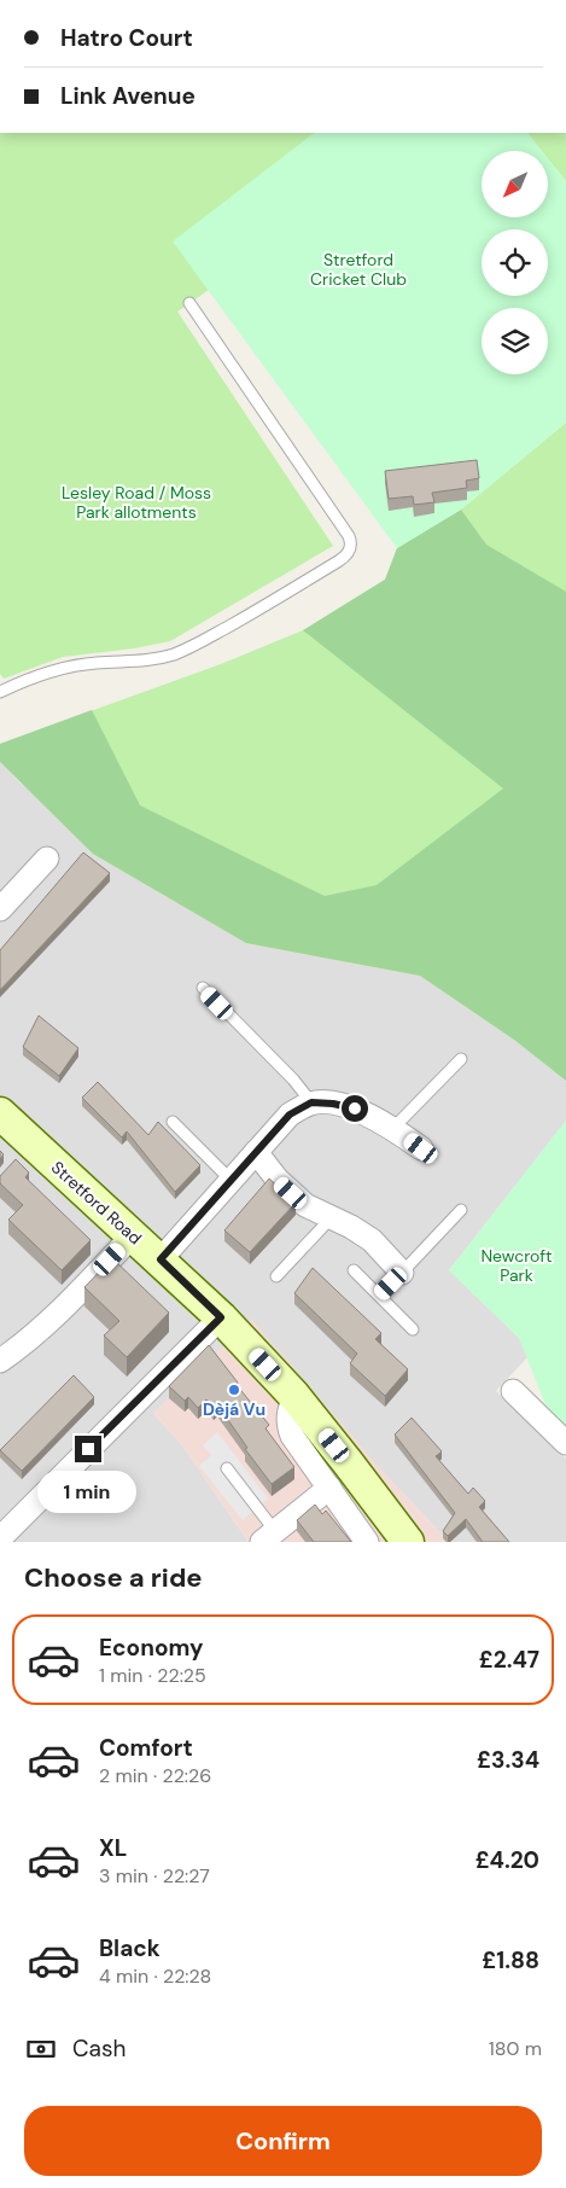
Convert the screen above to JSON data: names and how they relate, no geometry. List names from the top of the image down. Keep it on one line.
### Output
{"streets":{"main road":["Stretford Road"]},"parks":["Stretford Cricket Club","Lesley Road / Moss Park allotments","Newcroft Park"],"places":["Dèjá Vu"],"north":"bottom left","page":{"banner":["Hatro Court","Link Avenue"],"bubble":"1 min","heading":"Choose a ride","list":[{"name":"Economy","note":"1 min · 22:25","value":"£2.47"},{"name":"Comfort","note":"2 min · 22:26","value":"£3.34"},{"name":"XL","note":"3 min · 22:27","value":"£4.20"},{"name":"Black","note":"4 min · 22:28","value":"£1.88"}],"pay":["Cash","180 m"],"buttons":"Confirm"}}
